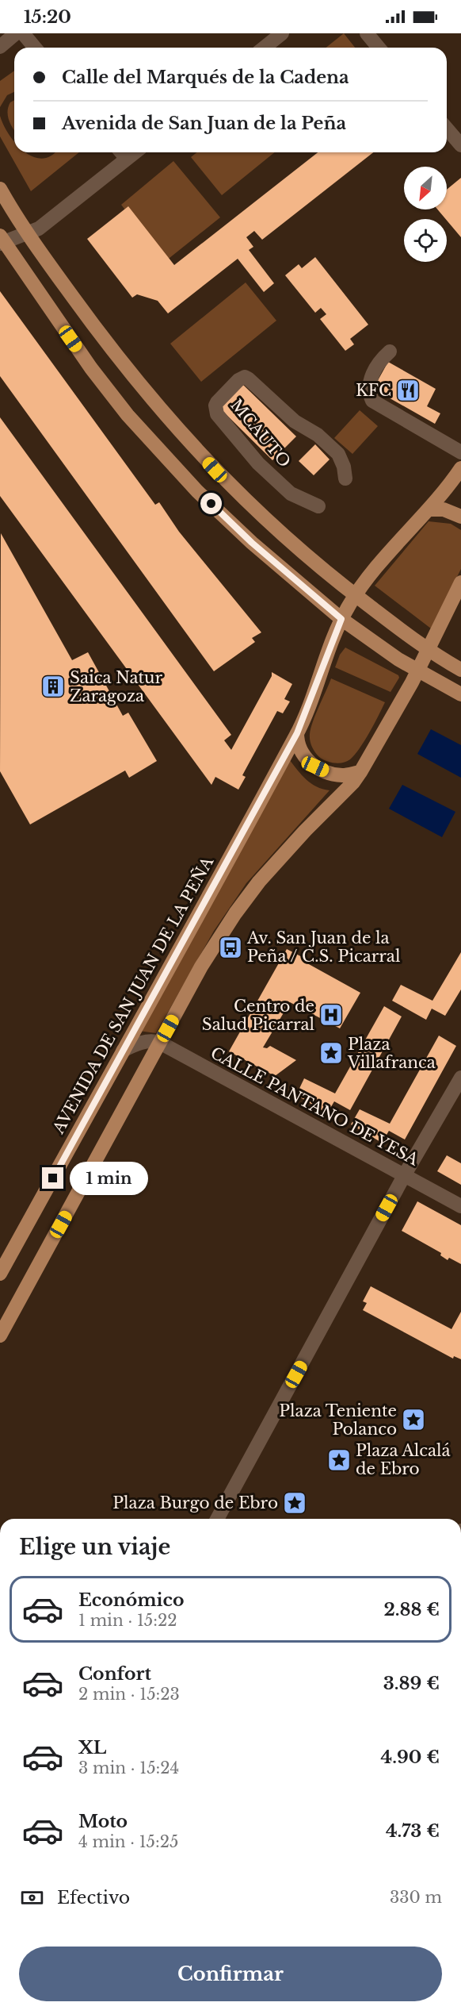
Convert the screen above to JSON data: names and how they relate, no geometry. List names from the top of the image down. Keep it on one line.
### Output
{"streets":{"main road":["AVENIDA DE SAN JUAN DE LA PEÑA"],"street":["MCAUTO","CALLE PANTANO DE YESA"]},"places":{"restaurant":["KFC"],"building":["Saica Natur Zaragoza"],"bus stop":["Av. San Juan de la Peña / C.S. Picarral"],"hospital":["Centro de Salud Picarral"],"place":["Plaza Villafranca","Plaza Teniente Polanco","Plaza Alcalá de Ebro","Plaza Burgo de Ebro"]},"north":"bottom left","page":{"status":"15:20","banner":["Calle del Marqués de la Cadena","Avenida de San Juan de la Peña"],"bubble":"1 min","heading":"Elige un viaje","list":[{"name":"Económico","note":"1 min · 15:22","value":"2.88 €"},{"name":"Confort","note":"2 min · 15:23","value":"3.89 €"},{"name":"XL","note":"3 min · 15:24","value":"4.90 €"},{"name":"Moto","note":"4 min · 15:25","value":"4.73 €"}],"pay":["Efectivo","330 m"],"buttons":"Confirmar"}}
